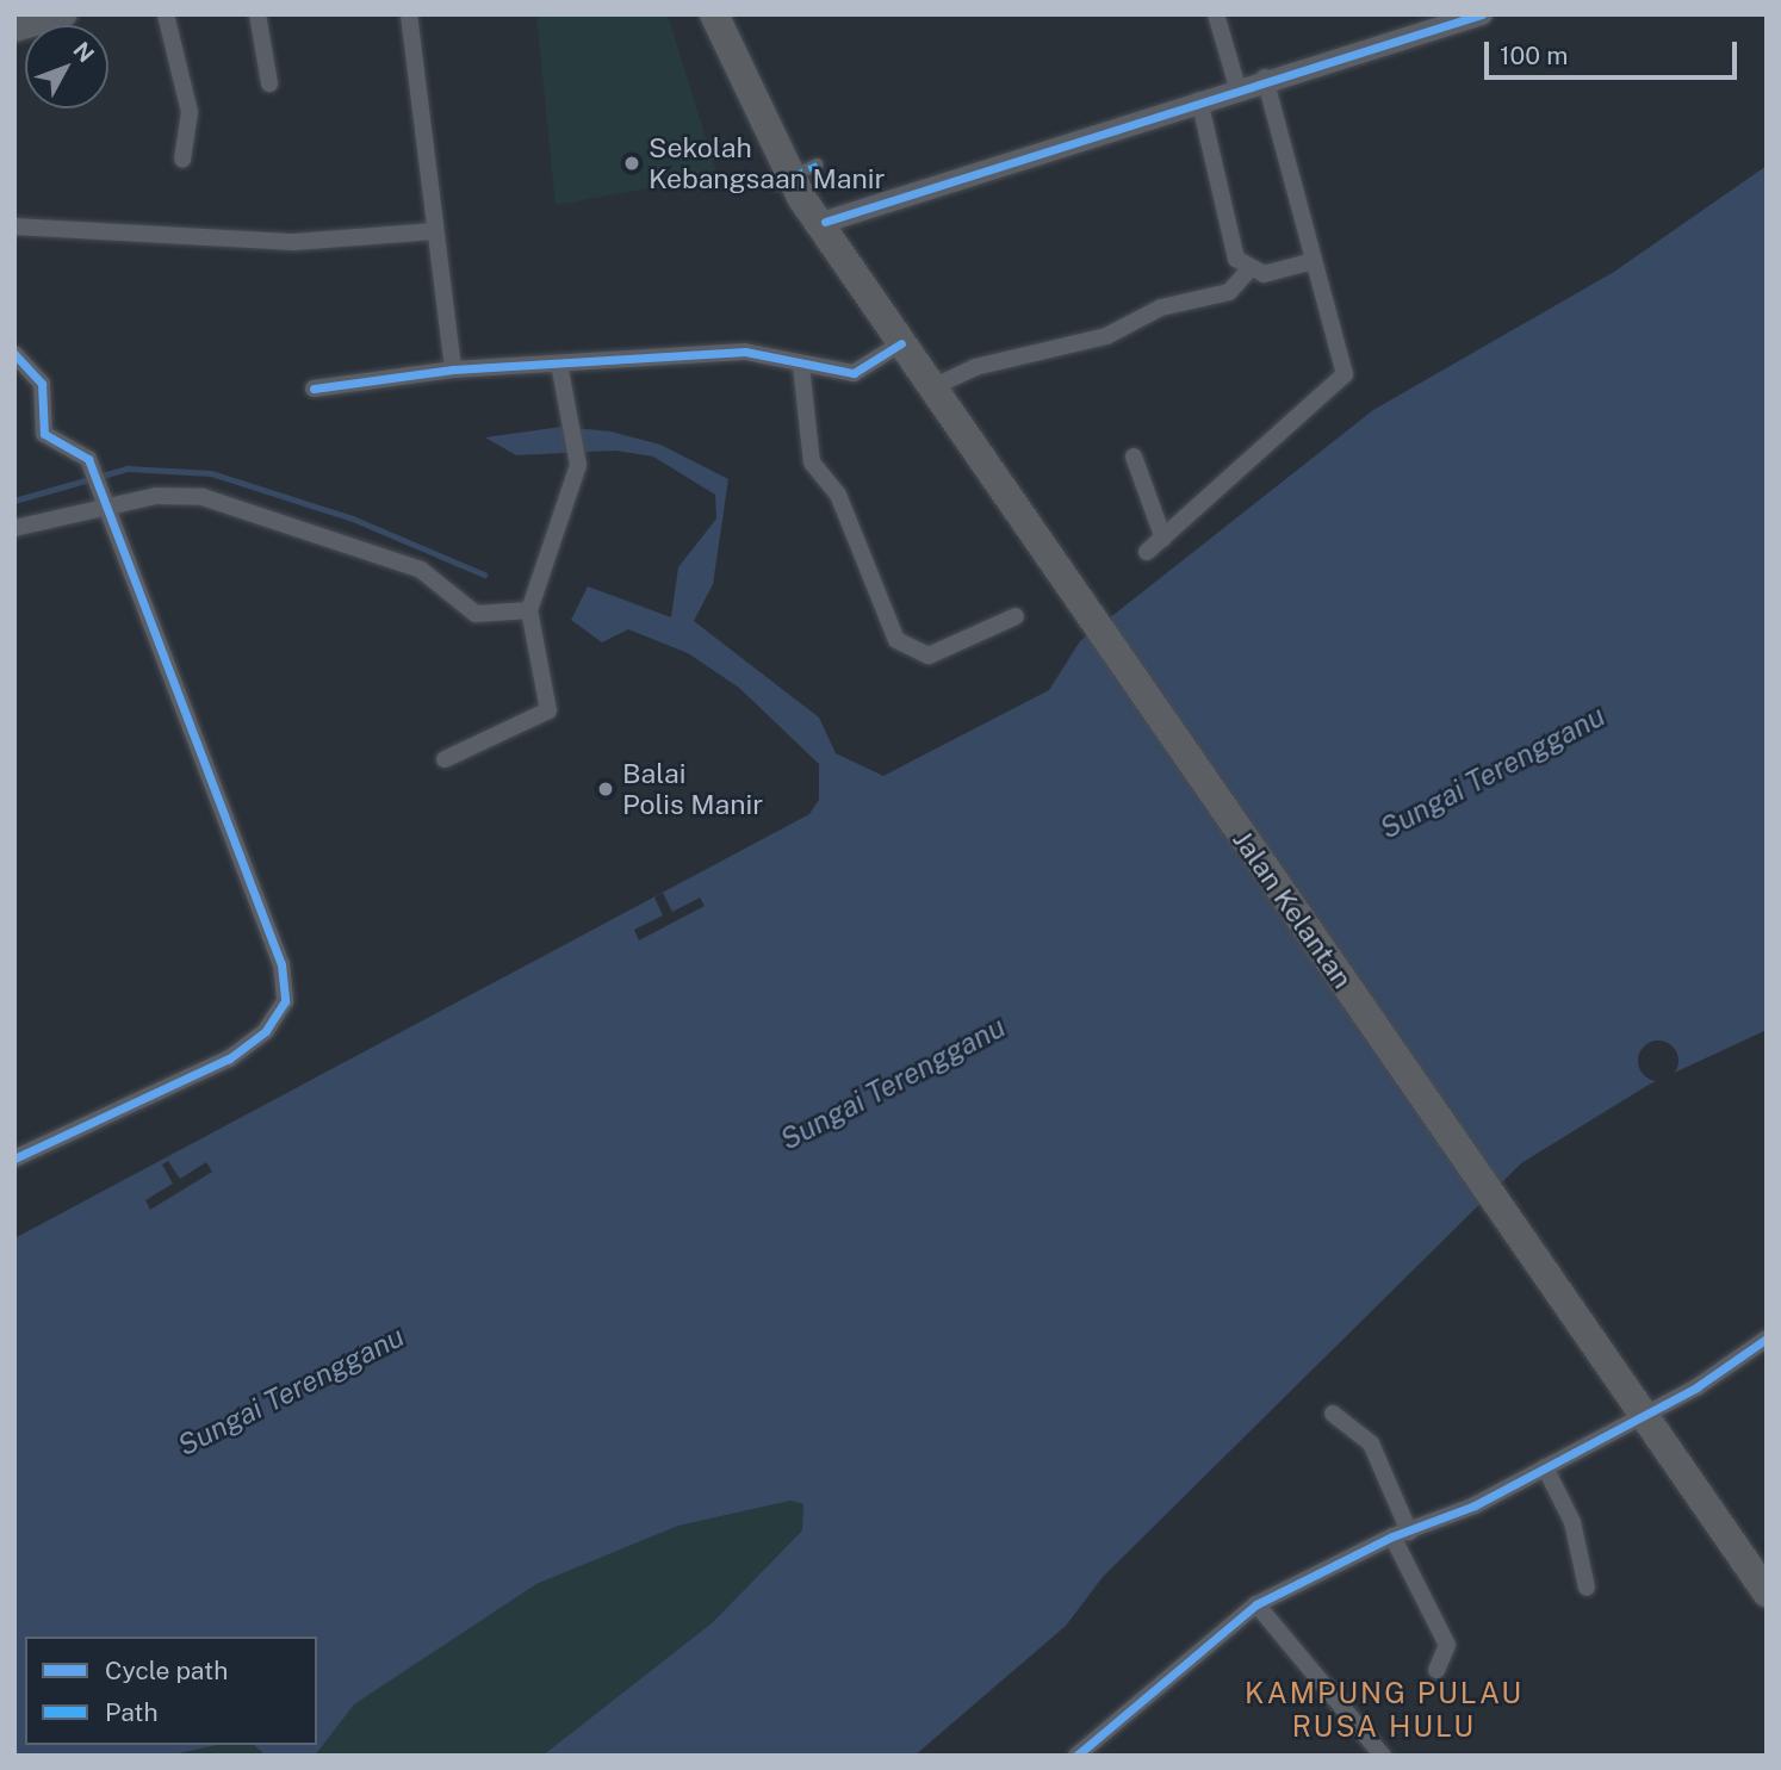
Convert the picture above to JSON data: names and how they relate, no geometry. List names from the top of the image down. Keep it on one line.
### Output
{"streets":{"highway":["Jalan Kelantan"]},"districts":["KAMPUNG PULAU RUSA HULU"],"water":["Sungai Terengganu"],"places":["Sekolah Kebangsaan Manir","Balai Polis Manir"],"legend":["Cycle path","Path"],"scale_bar":"100 m","north":"top right"}
